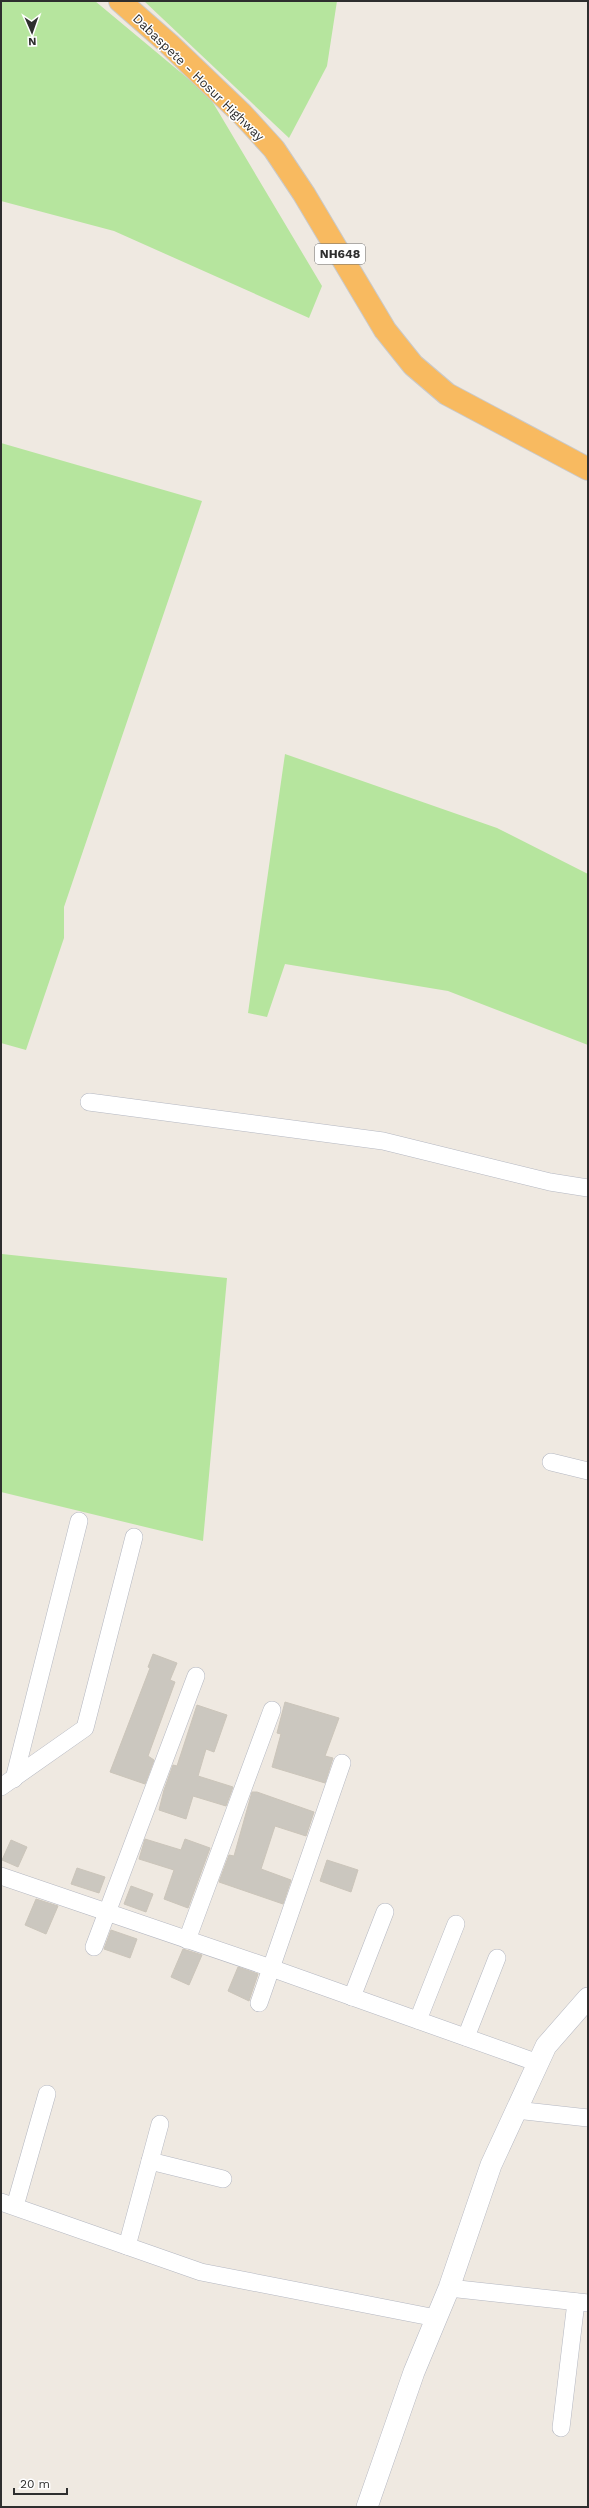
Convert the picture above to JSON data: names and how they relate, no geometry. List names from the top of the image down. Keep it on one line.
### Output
{"streets":{"highway":["Dabaspete - Hosur Highway","NH648"]},"scale_bar":"20 m","north":"bottom"}
